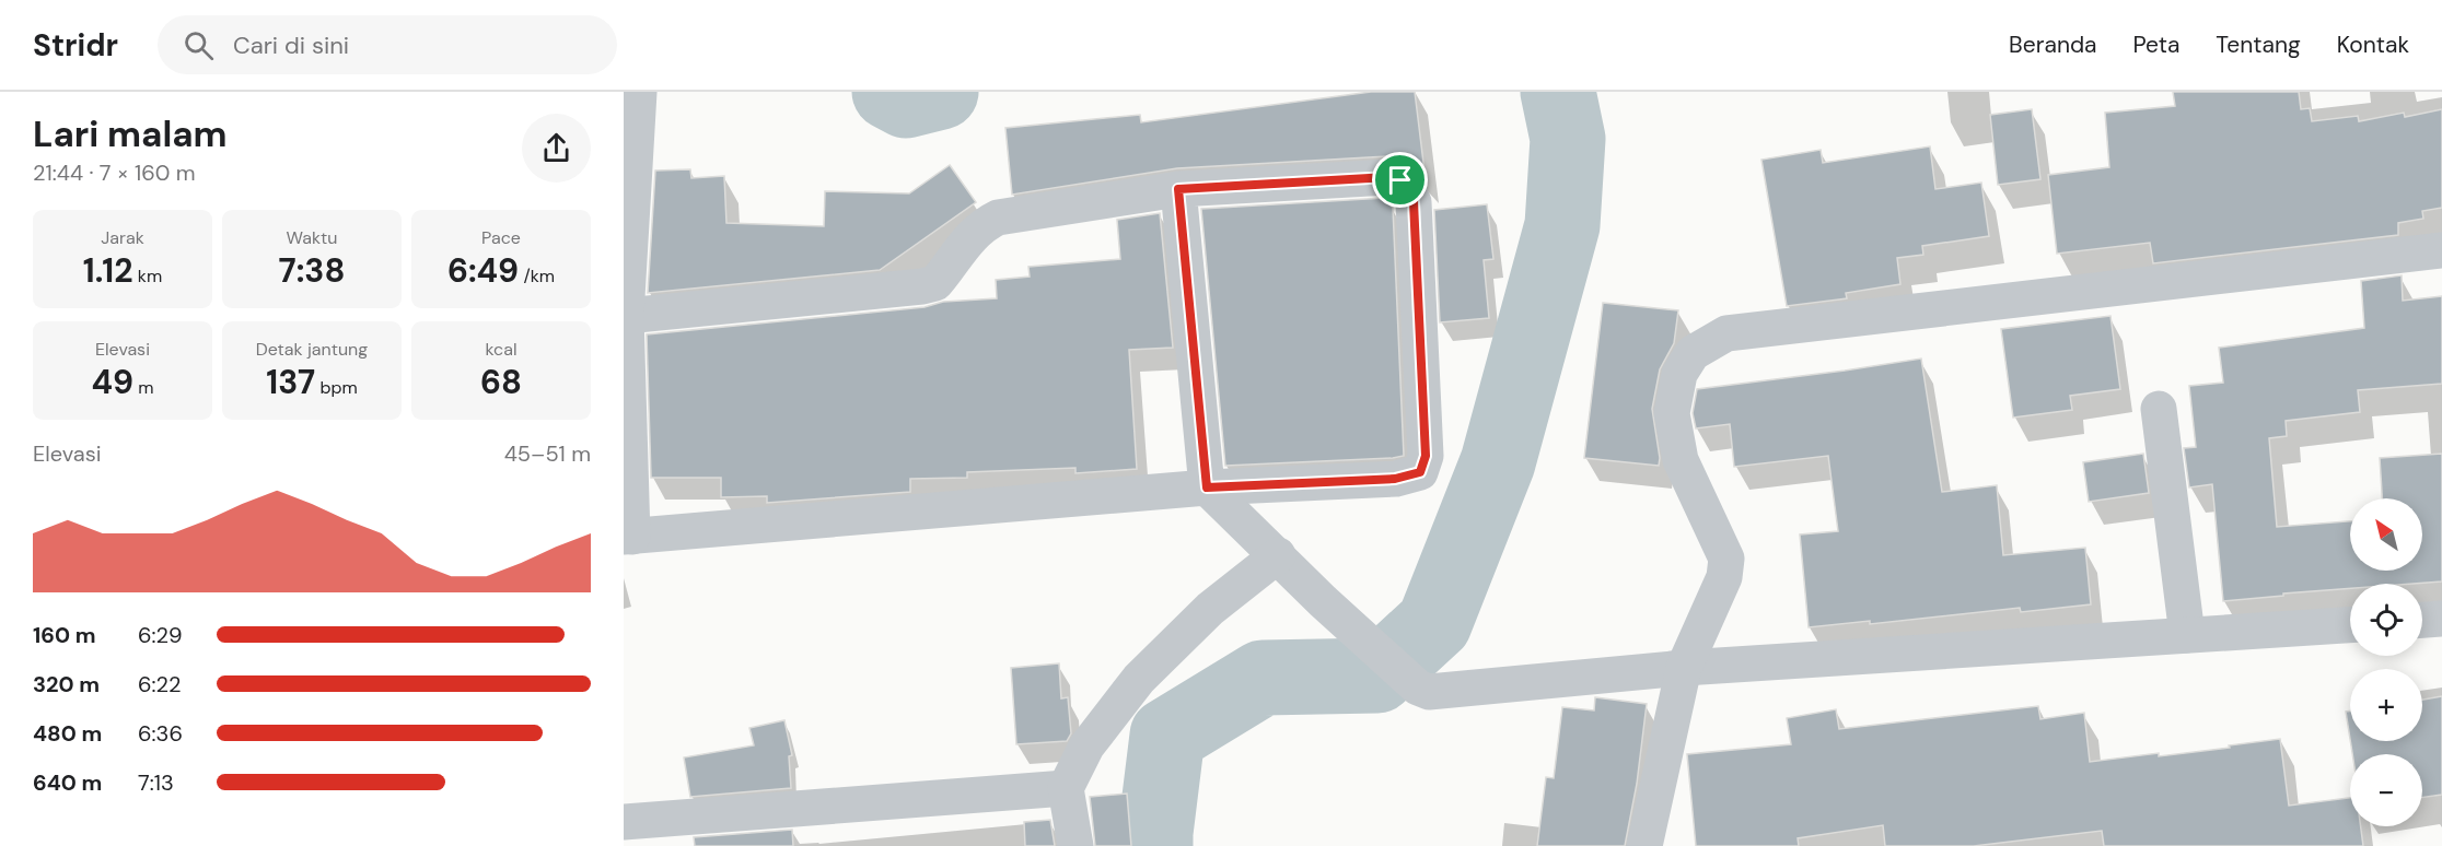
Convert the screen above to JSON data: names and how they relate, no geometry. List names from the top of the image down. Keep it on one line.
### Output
{"north":"top left","page":{"header":"Stridr","search":"Cari di sini","nav":["Beranda","Peta","Tentang","Kontak"],"heading":["Lari malam","21:44 · 7 × 160 m"],"stats":[["Jarak","1.12 km"],["Waktu","7:38"],["Pace","6:49 /km"],["Elevasi","49 m"],["Detak jantung","137 bpm"],["kcal","68"]],"chart":["Elevasi","45–51 m"],"map_buttons":["+","−"],"list":[{"name":"160 m","note":"6:29"},{"name":"320 m","note":"6:22"},{"name":"480 m","note":"6:36"},{"name":"640 m","note":"7:13"}]}}
